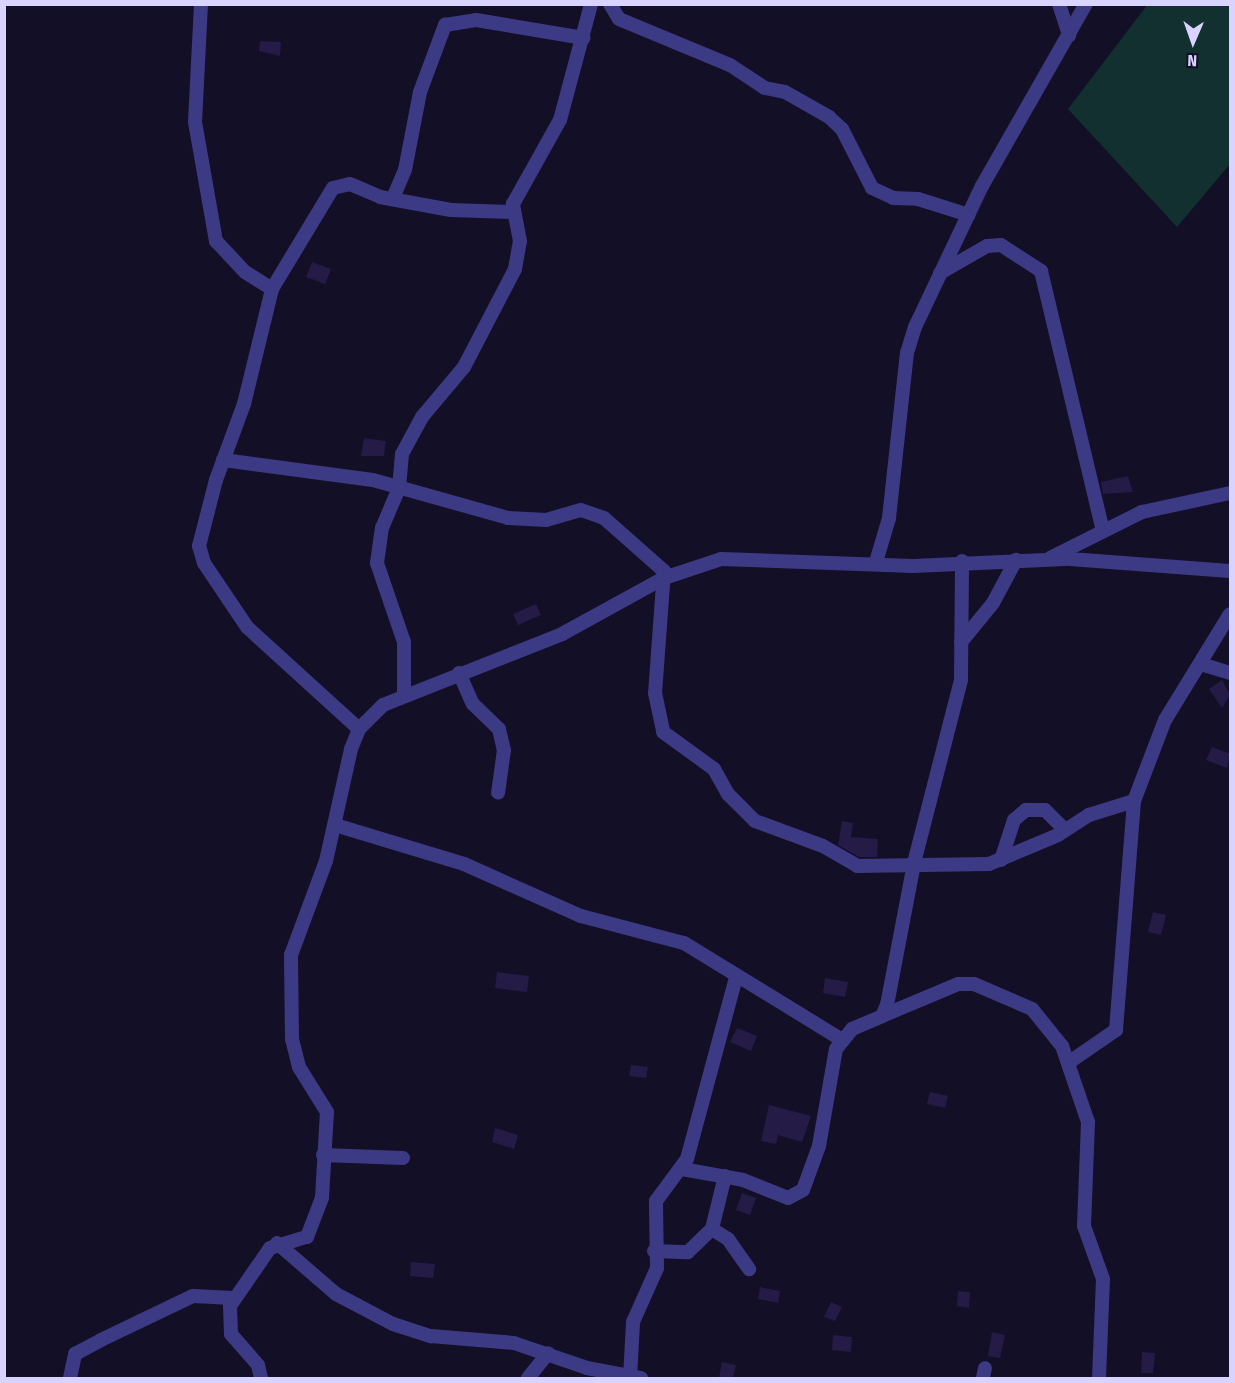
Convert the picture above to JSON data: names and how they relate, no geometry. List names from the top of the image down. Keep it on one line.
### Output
{"north":"bottom"}
